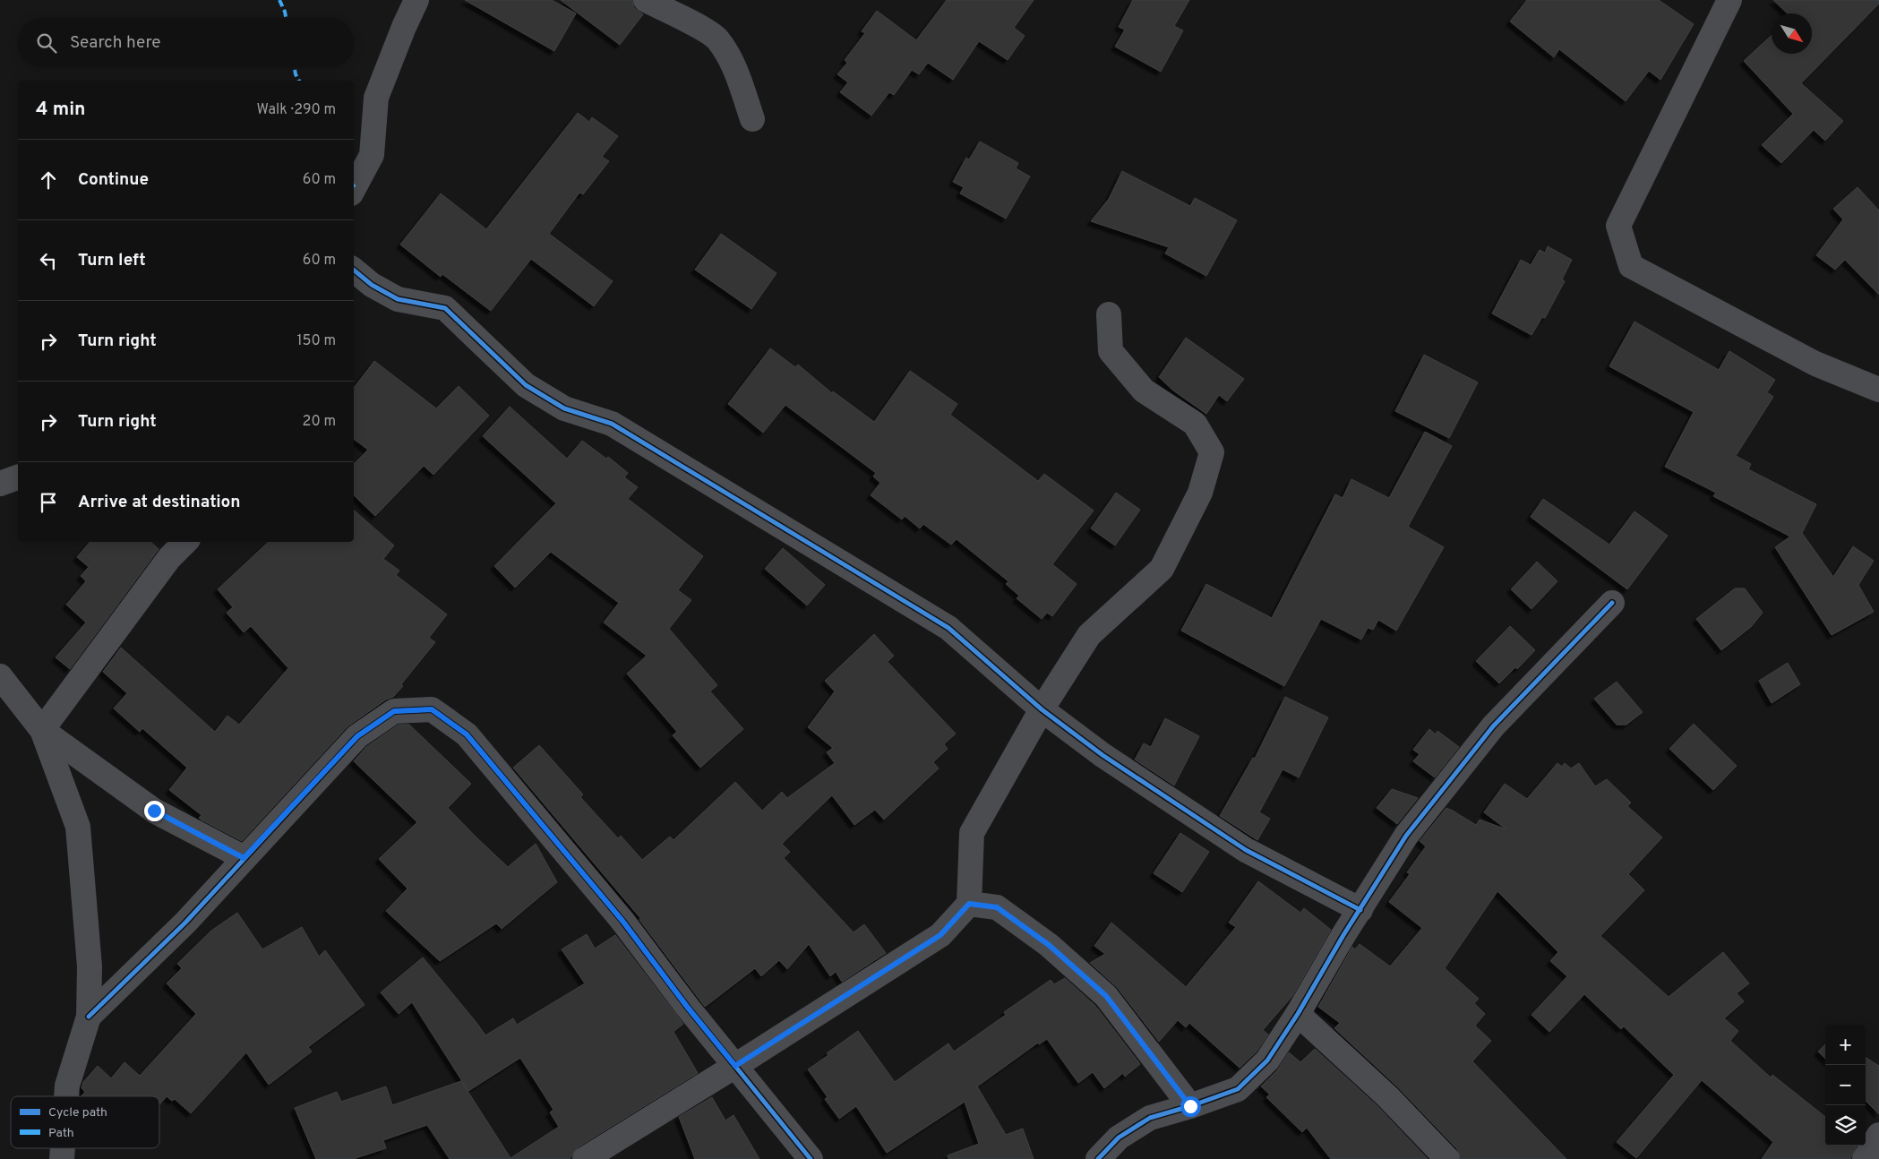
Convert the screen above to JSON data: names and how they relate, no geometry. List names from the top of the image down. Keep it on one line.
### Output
{"legend":["Cycle path","Path"],"north":"bottom right","page":{"search":"Search here","heading":["4 min","Walk · 290 m"],"list":[["Continue","60 m"],["Turn left","60 m"],["Turn right","150 m"],["Turn right","20 m"],"Arrive at destination"],"map_buttons":["+","−"]}}
